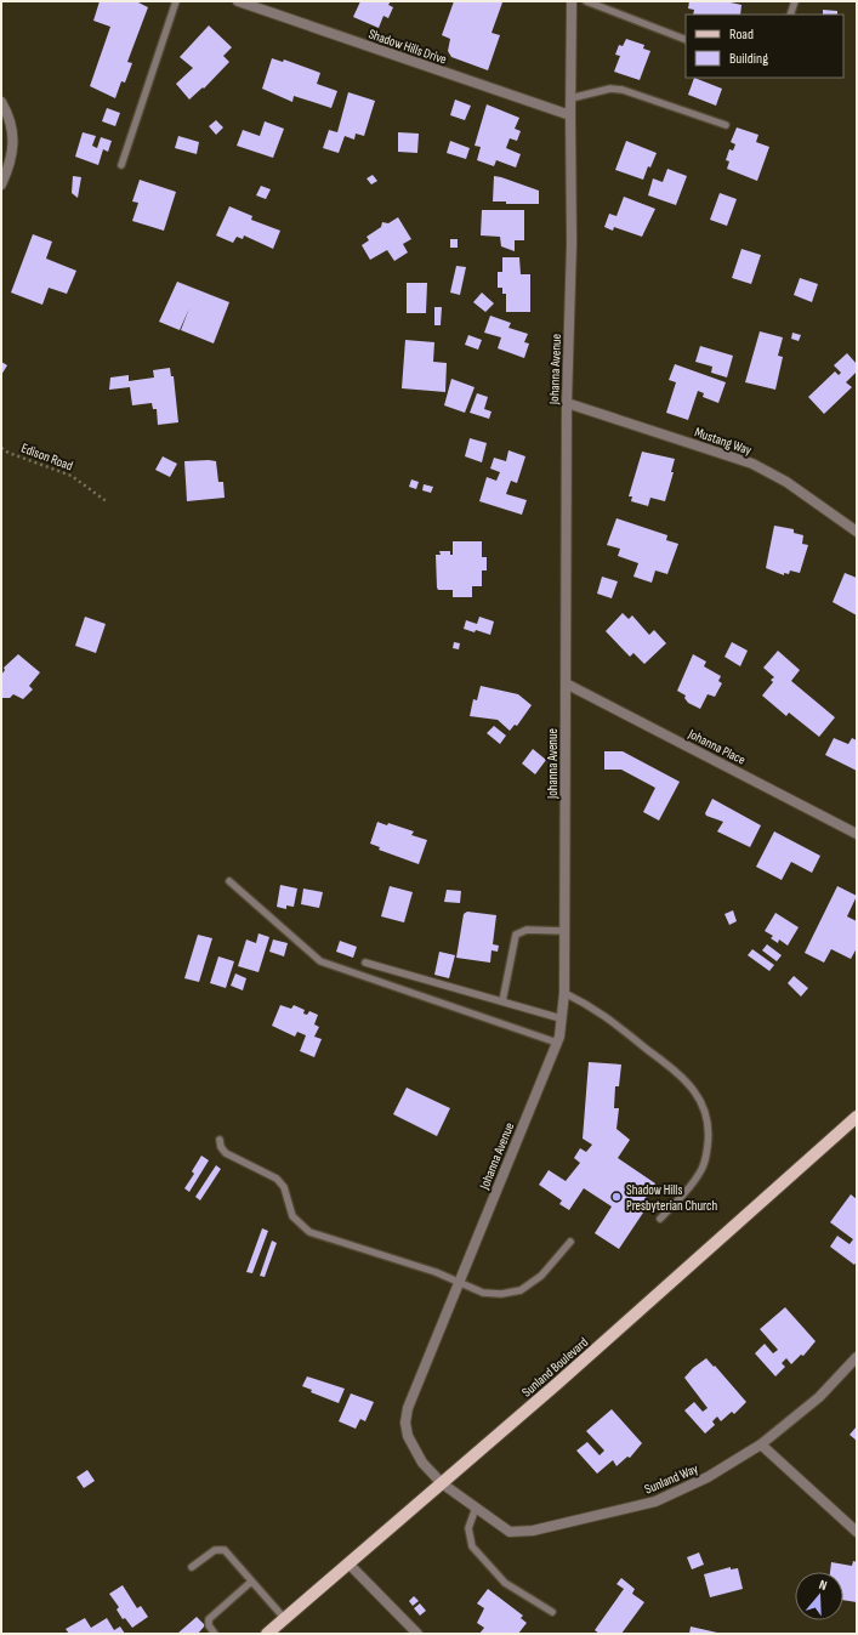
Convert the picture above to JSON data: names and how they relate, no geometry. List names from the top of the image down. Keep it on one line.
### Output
{"streets":{"main road":["Sunland Boulevard"],"street":["Shadow Hills Drive","Johanna Avenue","Mustang Way","Johanna Place","Sunland Way"],"path":["Edison Road"]},"crossings":[["Shadow Hills Drive","Johanna Avenue"],["Johanna Avenue","Mustang Way"],["Johanna Avenue","Johanna Place"],["Johanna Avenue","Sunland Boulevard"],["Johanna Avenue","Sunland Way"],["Sunland Boulevard","Sunland Way"]],"places":["Shadow Hills Presbyterian Church"],"legend":["Road","Building"],"north":"top"}
